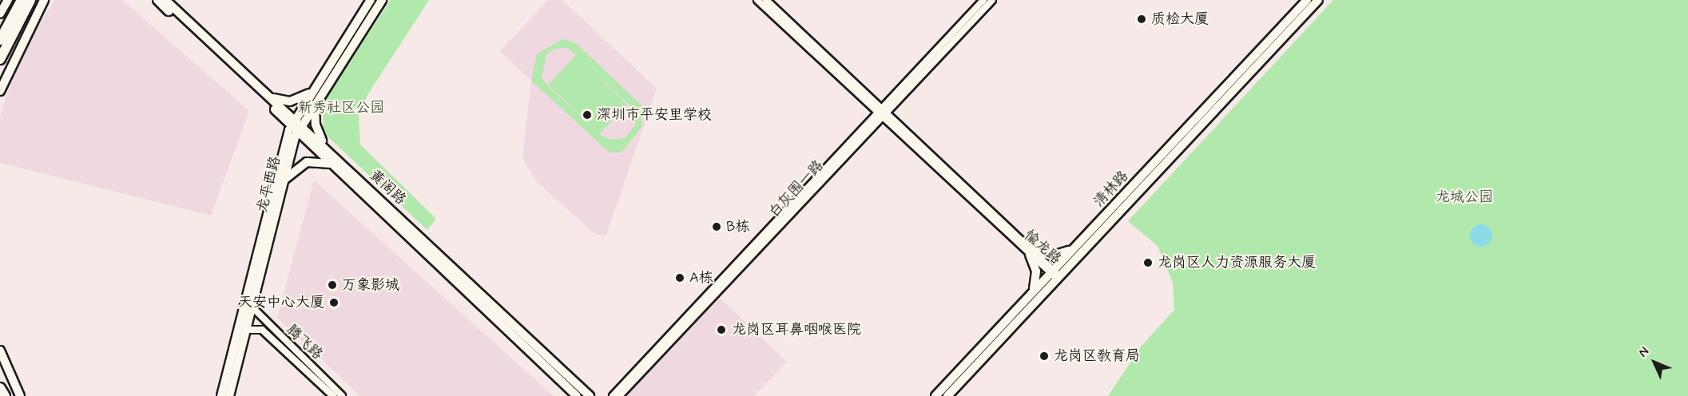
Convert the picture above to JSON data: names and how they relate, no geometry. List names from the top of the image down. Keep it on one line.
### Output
{"streets":{"main road":["龙平西路","黄阁路","清林路"],"street":["白灰围一路","愉龙路","腾飞路"]},"crossings":[["龙平西路","黄阁路"],["龙平西路","腾飞路"],["白灰围一路","愉龙路"],["清林路","愉龙路"]],"parks":["新秀社区公园","龙城公园"],"places":["质检大厦","深圳市平安里学校","B栋","龙岗区人力资源服务大厦","A栋","万象影城","天安中心大厦","龙岗区耳鼻咽喉医院","龙岗区教育局"],"north":"top left"}
